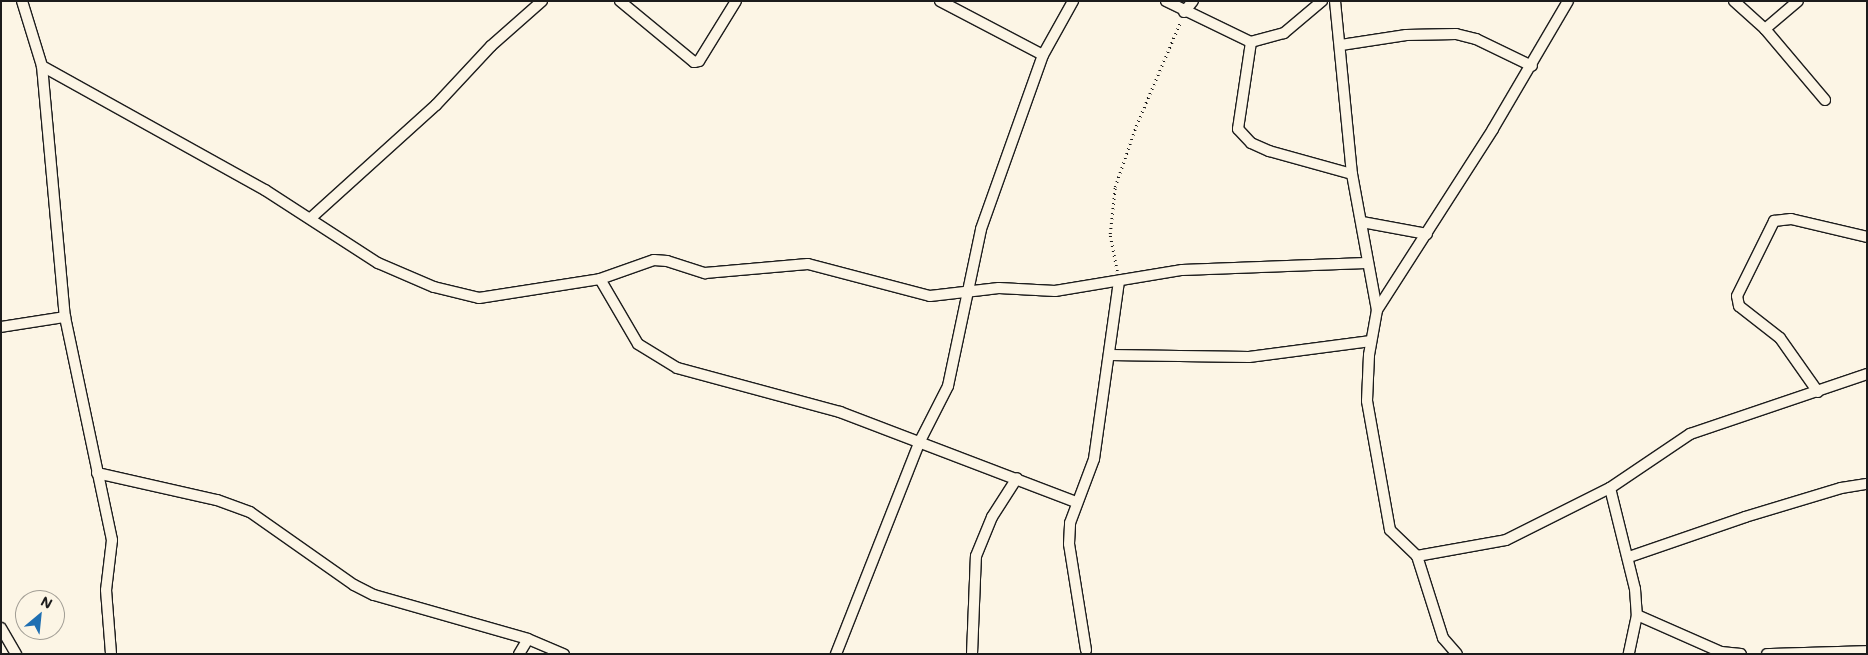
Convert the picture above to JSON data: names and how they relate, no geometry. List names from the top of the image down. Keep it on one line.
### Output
{"north":"top right"}
